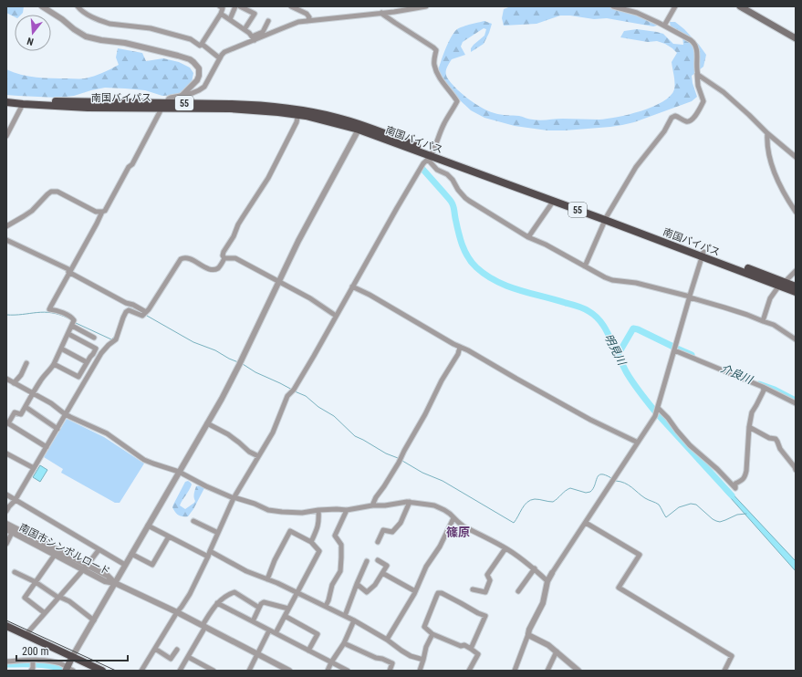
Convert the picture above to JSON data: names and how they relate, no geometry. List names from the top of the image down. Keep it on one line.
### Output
{"streets":{"highway":["南国バイパス","55"],"street":["南国市シンボルロード"]},"districts":["篠原"],"water":["明見川","介良川"],"scale_bar":"200 m","north":"bottom"}
